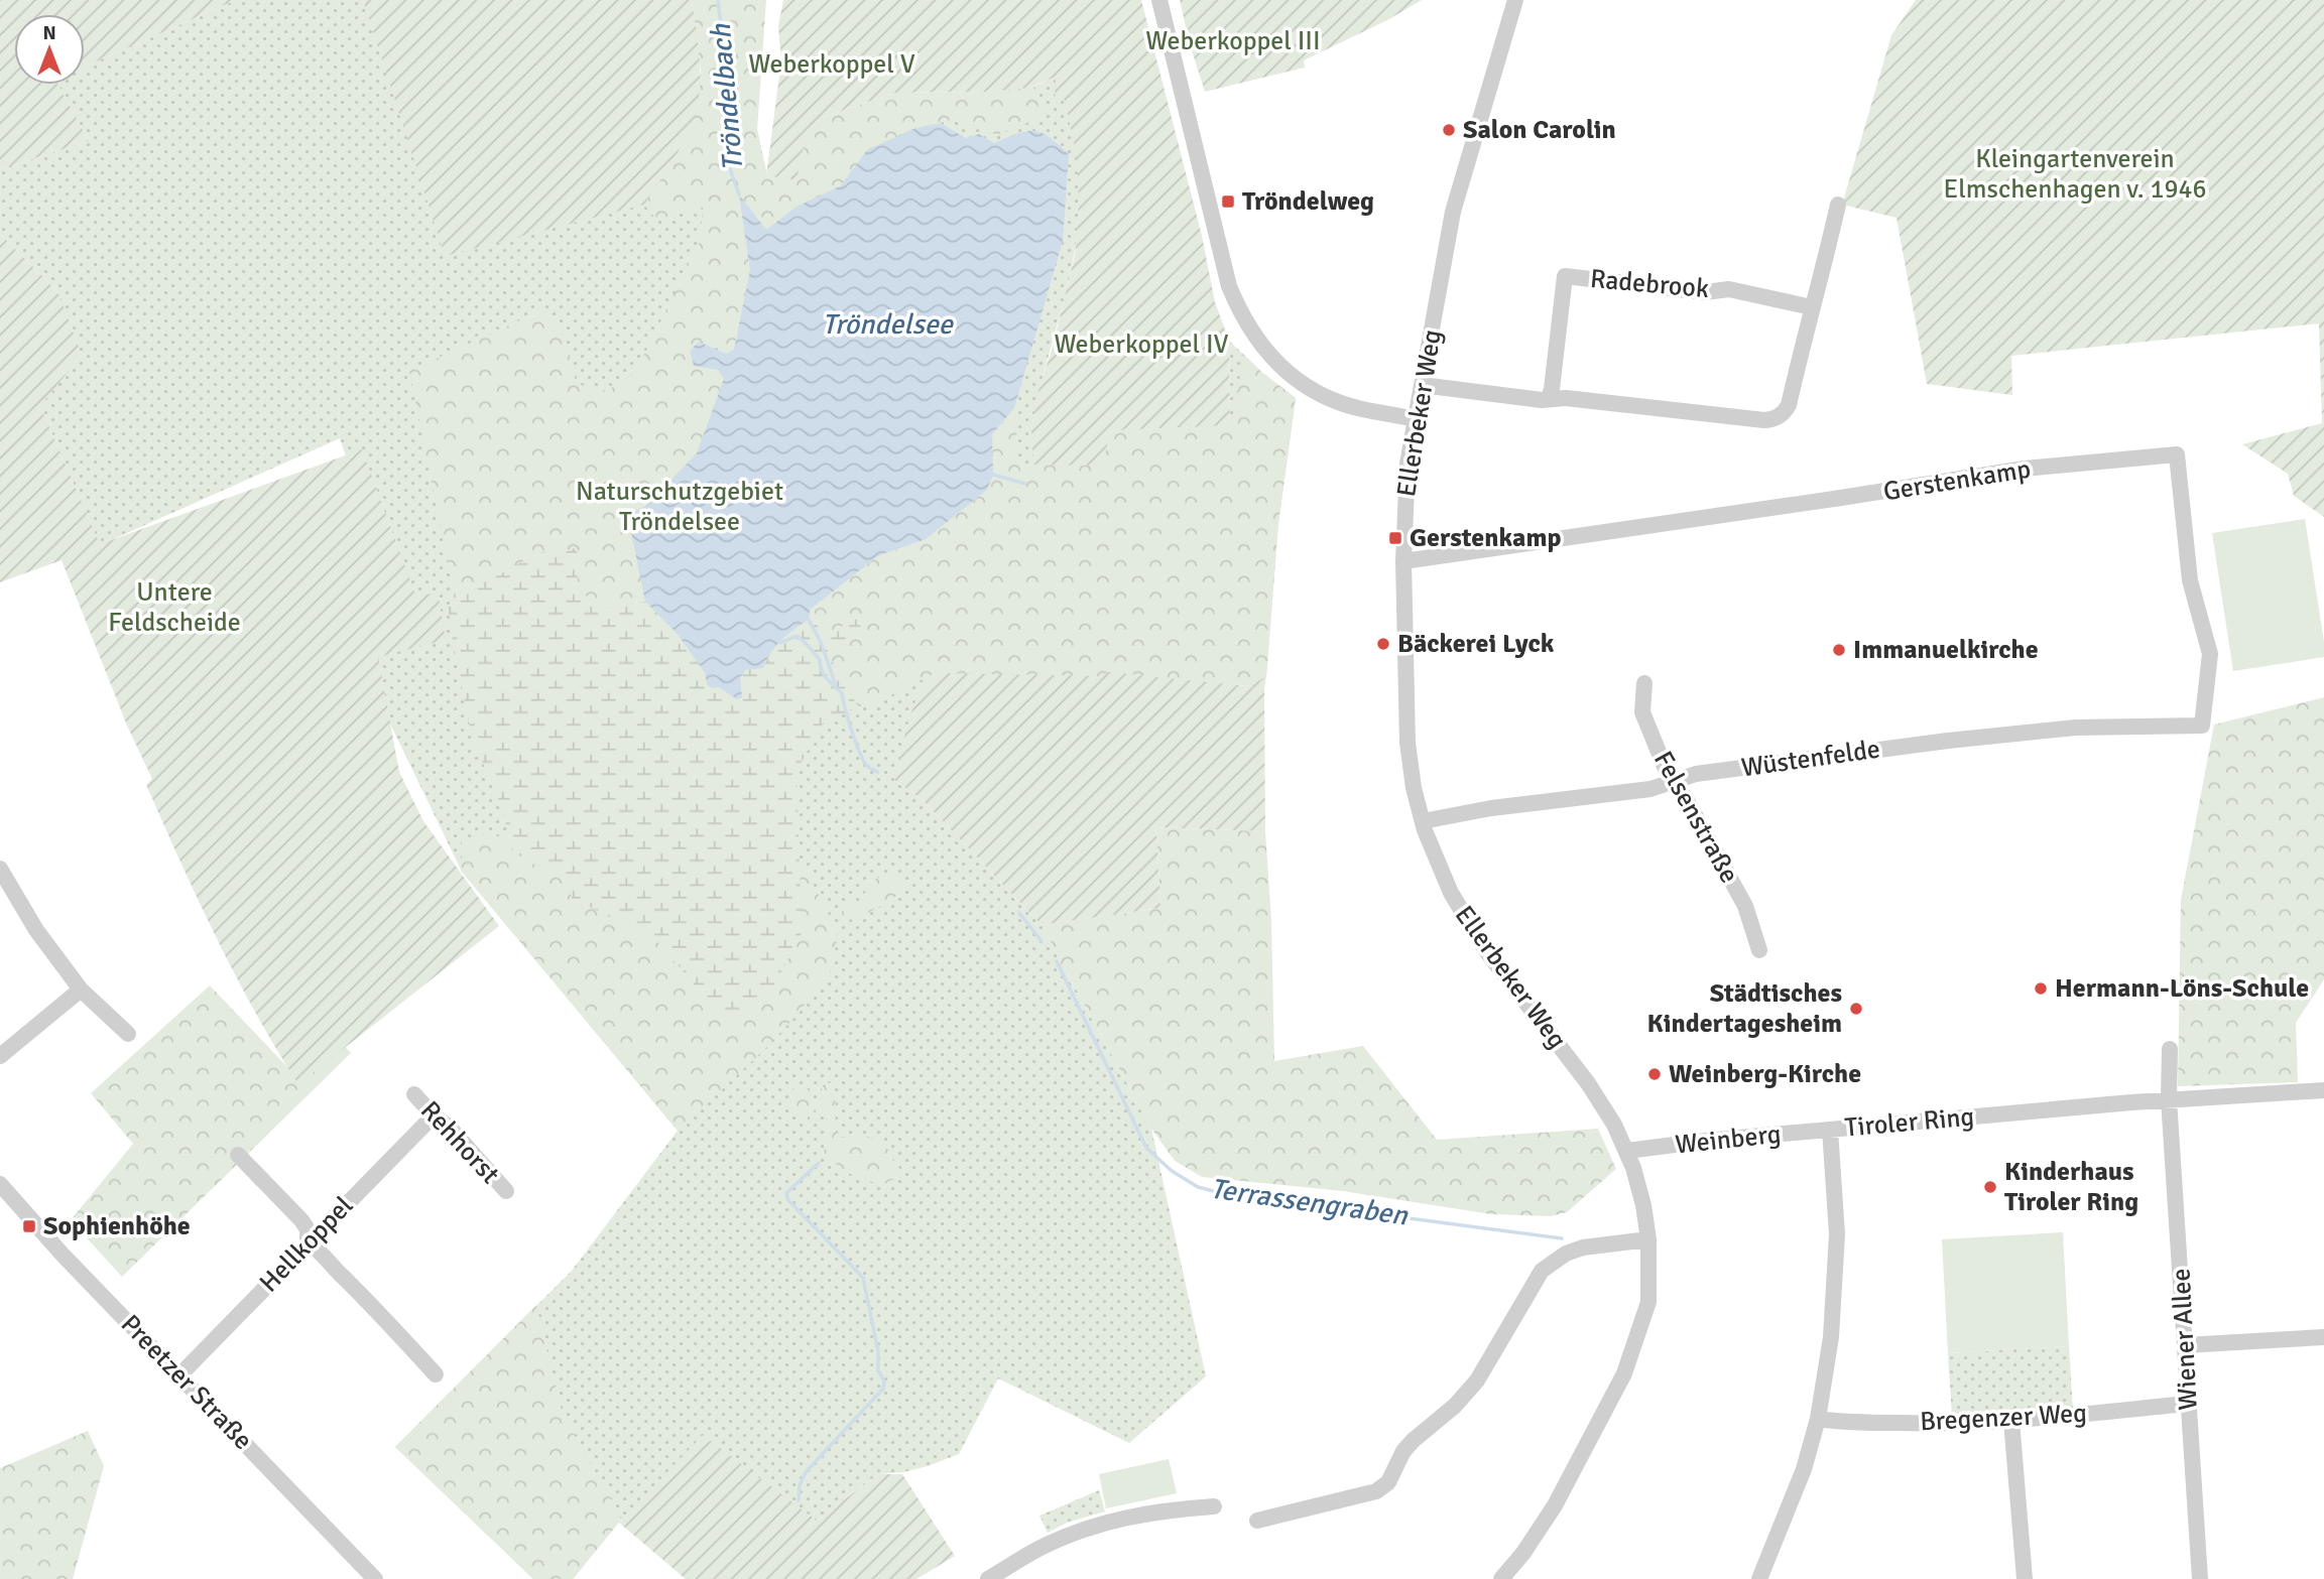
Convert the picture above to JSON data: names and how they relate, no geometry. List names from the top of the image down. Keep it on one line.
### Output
{"streets":{"street":["Radebrook","Ellerbeker Weg","Gerstenkamp","Wüstenfelde","Felsenstraße","Tiroler Ring","Weinberg","Rehhorst","Hellkoppel","Wiener Allee","Preetzer Straße","Bregenzer Weg"]},"crossings":[["Ellerbeker Weg","Gerstenkamp"],["Ellerbeker Weg","Wüstenfelde"],["Ellerbeker Weg","Weinberg"],["Gerstenkamp","Wüstenfelde"],["Wüstenfelde","Felsenstraße"],["Tiroler Ring","Weinberg"],["Tiroler Ring","Wiener Allee"],["Tiroler Ring","Bregenzer Weg"],["Rehhorst","Hellkoppel"],["Hellkoppel","Preetzer Straße"],["Wiener Allee","Bregenzer Weg"]],"water":["Tröndelbach","Tröndelsee","Terrassengraben"],"parks":["Weberkoppel III","Weberkoppel V","Kleingartenverein Elmschenhagen v. 1946","Weberkoppel IV","Naturschutzgebiet Tröndelsee","Untere Feldscheide"],"places":{"other":["Salon Carolin","Bäckerei Lyck","Immanuelkirche","Hermann-Löns-Schule","Städtisches Kindertagesheim","Weinberg-Kirche","Kinderhaus Tiroler Ring"],"transit":["Tröndelweg","Gerstenkamp","Sophienhöhe"]},"north":"top"}
